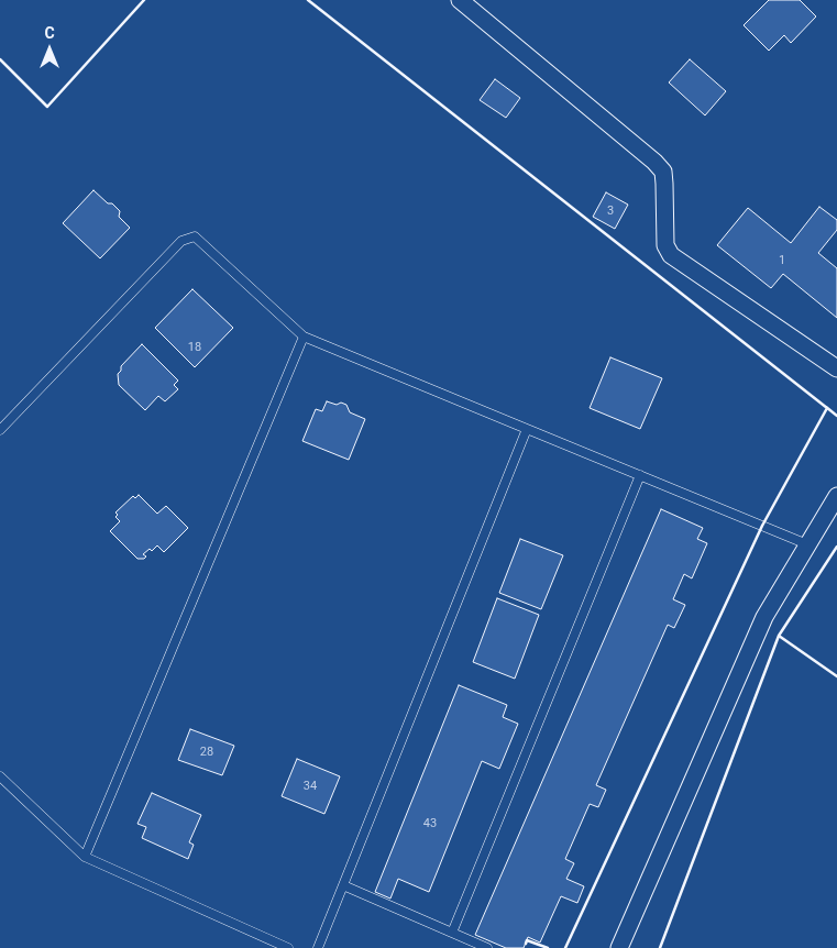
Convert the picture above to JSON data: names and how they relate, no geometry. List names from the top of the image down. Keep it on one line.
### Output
{"house_numbers":["3","1","18","28","34","43"],"north":"top"}
